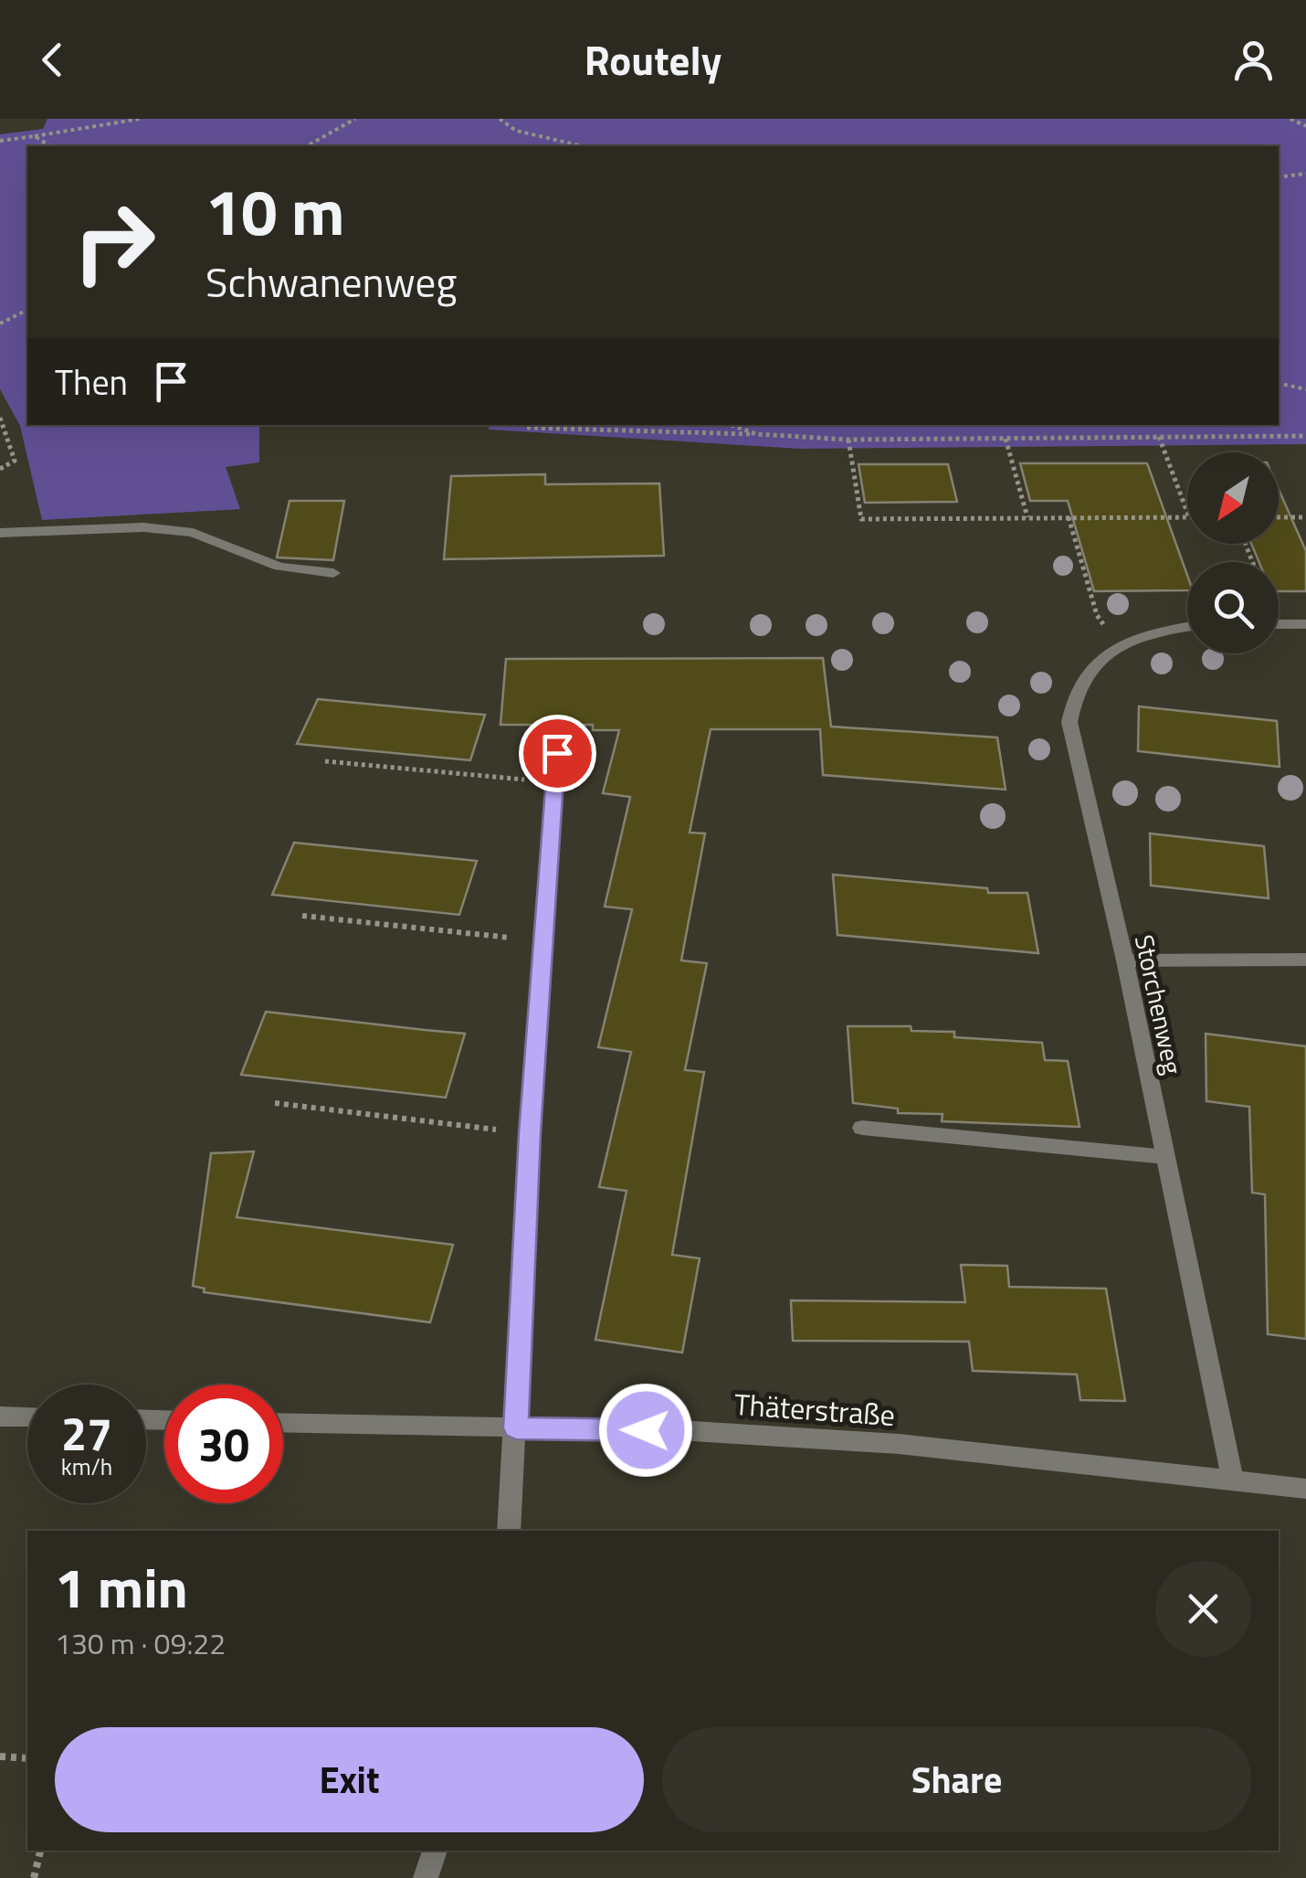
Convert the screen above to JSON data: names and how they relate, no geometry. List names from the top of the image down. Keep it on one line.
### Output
{"streets":{"street":["Storchenweg","Thäterstraße"]},"crossings":[["Storchenweg","Thäterstraße"]],"north":"bottom left","page":{"header":"Routely","turn":["10 m","Schwanenweg"],"then":"Then","speed":"27 km/h","limit":"30","heading":["1 min","130 m · 09:22"],"buttons":["Exit","Share"]}}
